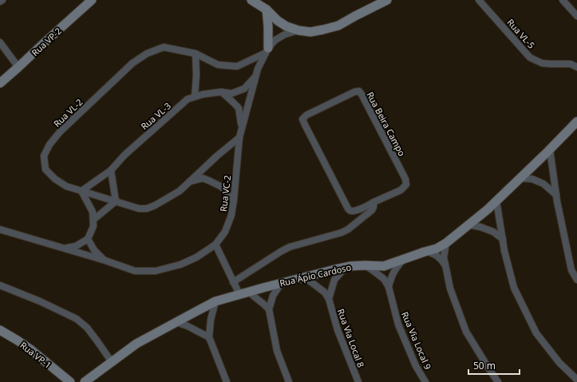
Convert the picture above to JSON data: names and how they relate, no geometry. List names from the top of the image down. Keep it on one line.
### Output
{"streets":{"street":["Rua VL-5","Rua VP-2","Rua VL-2","Rua VL-3","Rua Beira Campo","Rua VC-2","Rua Ápio Cardoso","Rua Via Local 8","Rua Via Local 9","Rua VP-1"]},"crossings":[["Rua VL-2","Rua VL-3"],["Rua VL-2","Rua VC-2"],["Rua VL-3","Rua VC-2"],["Rua Ápio Cardoso","Rua Via Local 8"],["Rua Ápio Cardoso","Rua Via Local 9"]],"scale_bar":"50 m"}
